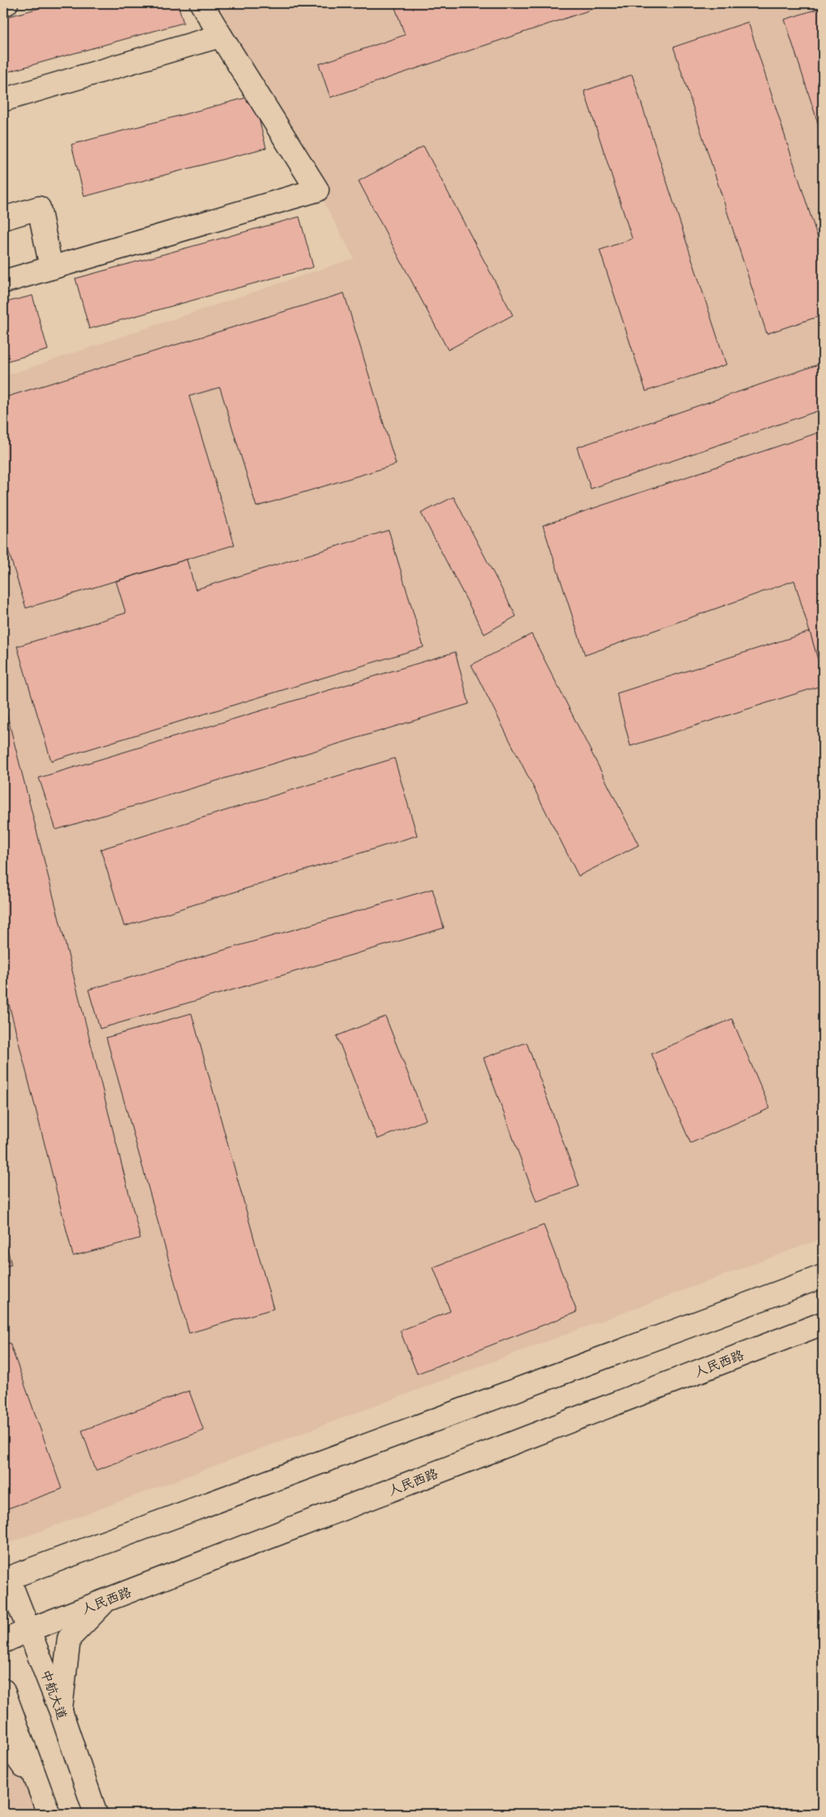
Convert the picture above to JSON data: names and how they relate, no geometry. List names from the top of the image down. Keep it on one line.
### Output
{"streets":{"main road":["人民西路","中航大道"]},"crossings":[["人民西路","中航大道"]]}
